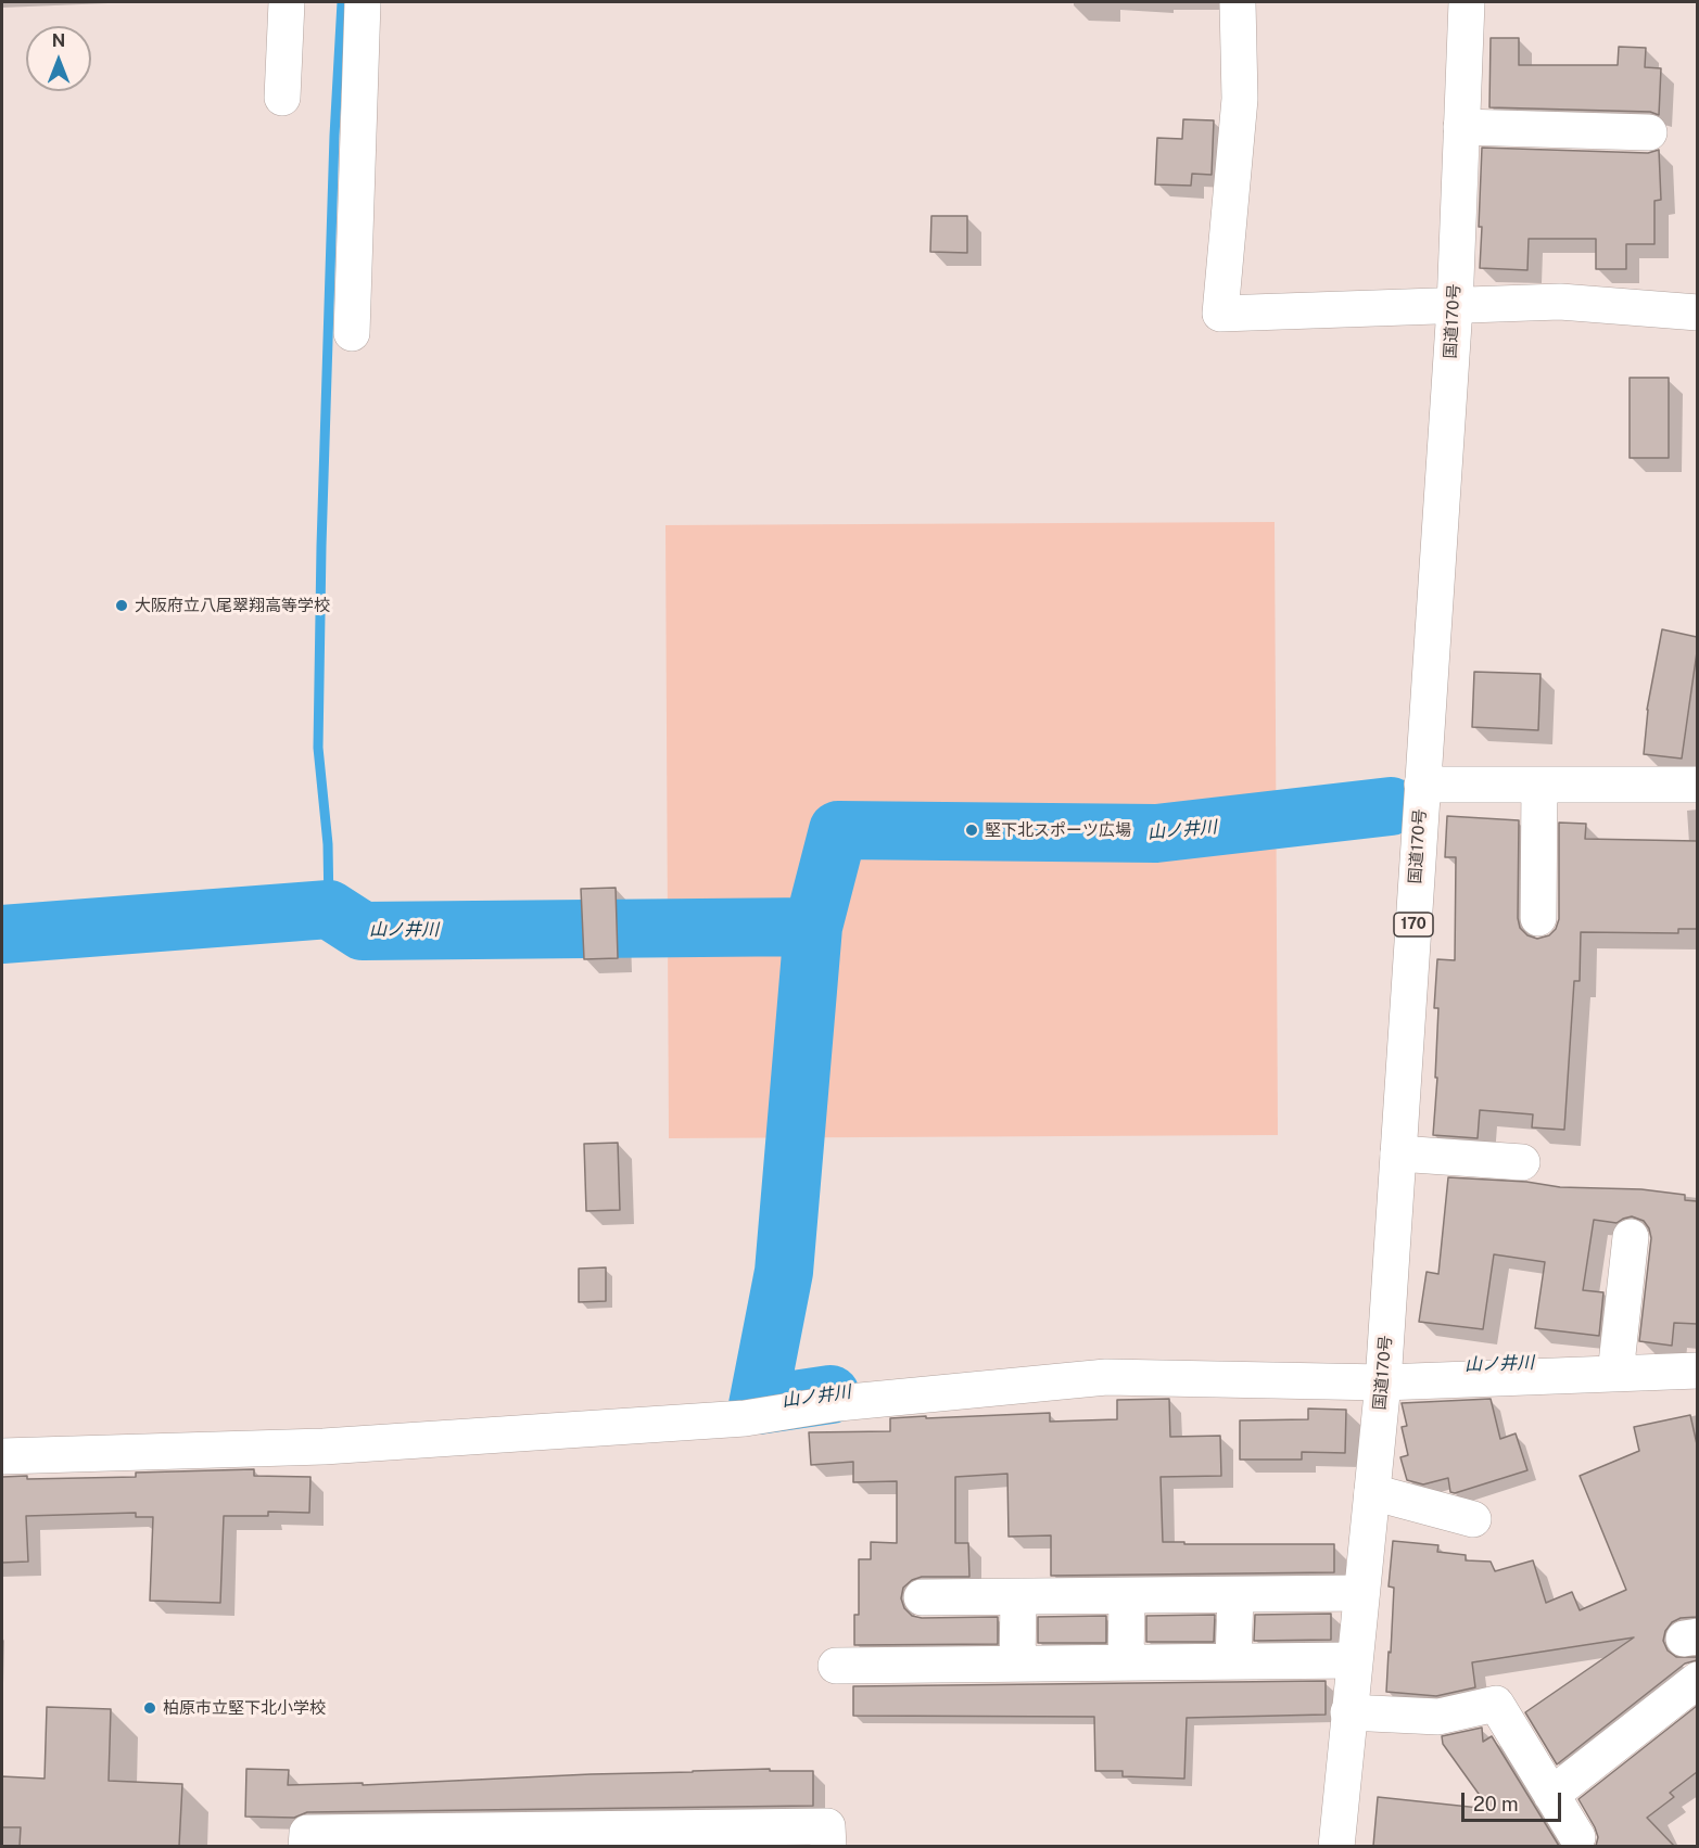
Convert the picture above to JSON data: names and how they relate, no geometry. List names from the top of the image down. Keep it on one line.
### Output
{"streets":{"main road":["国道170号","170"]},"water":["山ノ井川"],"places":["大阪府立八尾翠翔高等学校","堅下北スポーツ広場","柏原市立堅下北小学校"],"scale_bar":"20 m","north":"top"}
